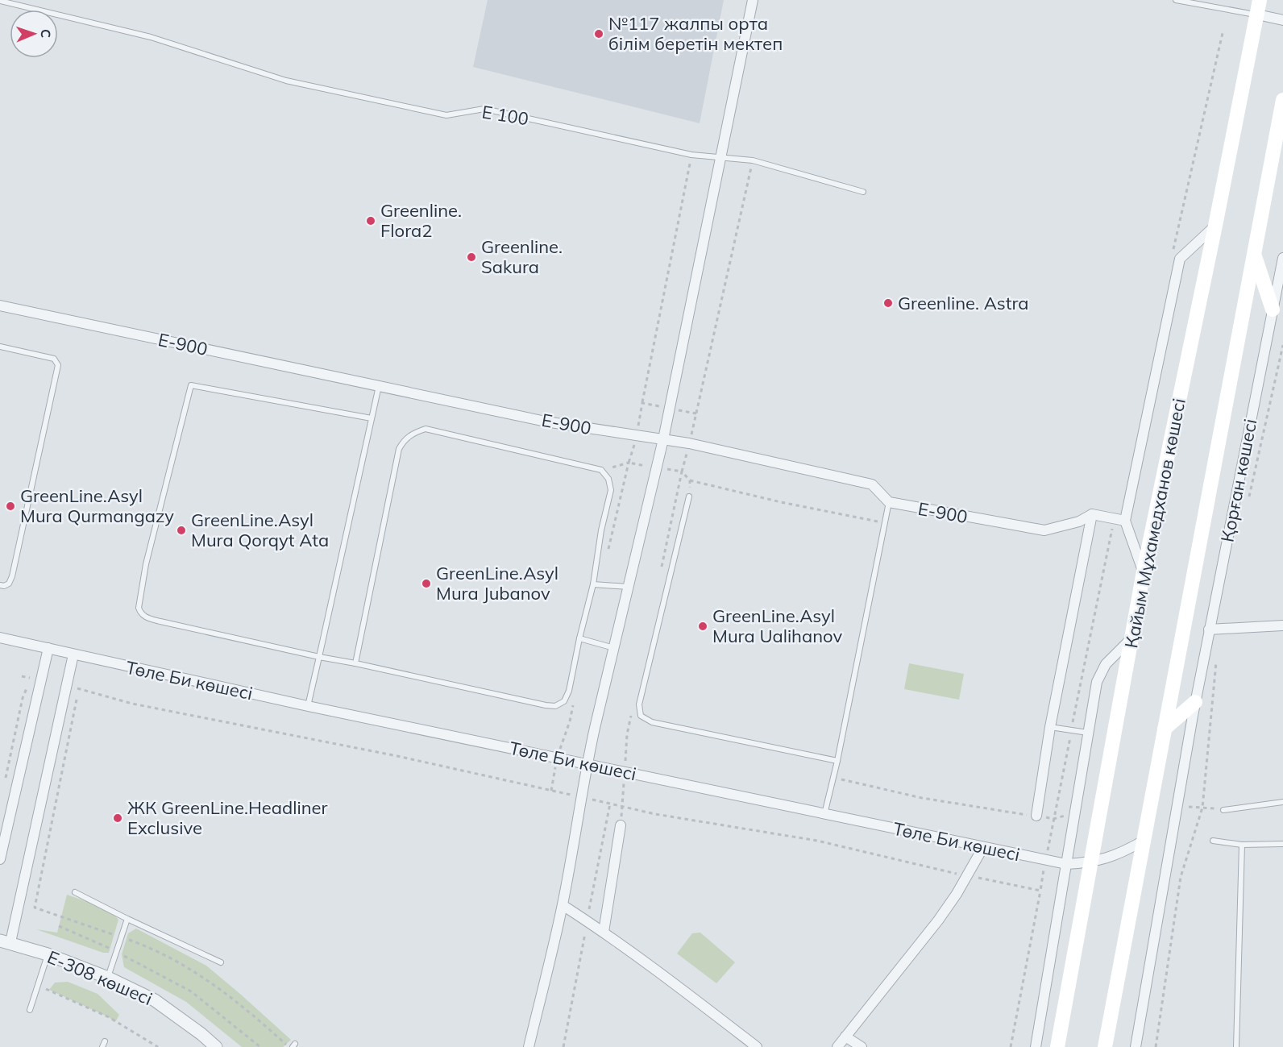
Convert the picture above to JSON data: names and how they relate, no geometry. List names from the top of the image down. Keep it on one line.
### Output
{"streets":{"main road":["Қайым Мұхамедханов көшесі"],"street":["E-900","Қорған көшесі","Төле Би көшесі","Е-308 көшесі"],"lane":["E 100"]},"crossings":[["Қайым Мұхамедханов көшесі","Төле Би көшесі"]],"places":["№117 жалпы орта білім беретін мектеп","Greenline. Flora2","Greenline. Sakura","Greenline. Astra","GreenLine.Asyl Mura Qurmangazy","GreenLine.Asyl Mura Qorqyt Ata","GreenLine.Asyl Mura Jubanov","GreenLine.Asyl Mura Ualihanov","ЖК GreenLine.Headliner Exclusive"],"north":"right"}
